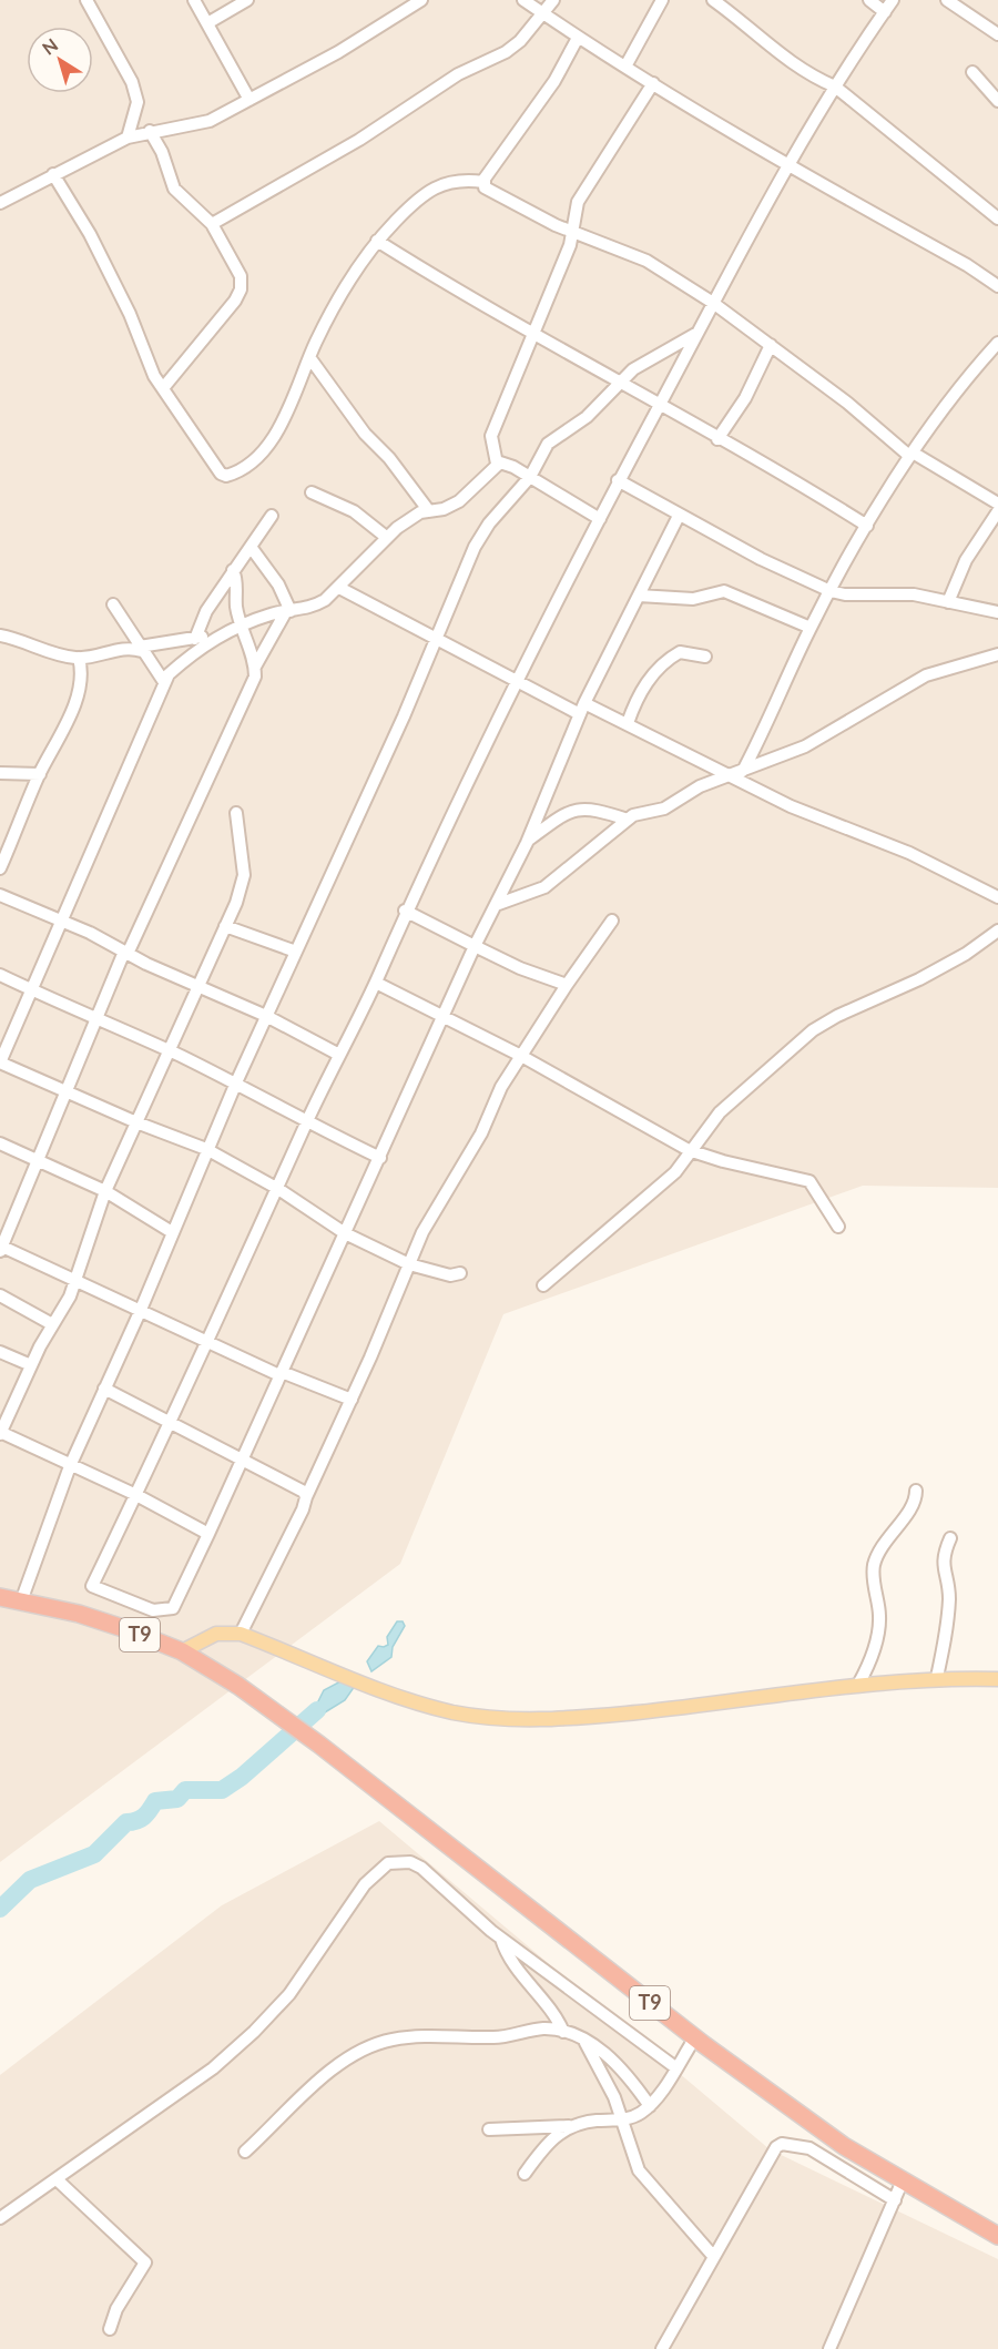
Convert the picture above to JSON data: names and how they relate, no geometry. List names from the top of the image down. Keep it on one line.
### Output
{"streets":{"highway":["T9"]},"north":"top left"}
